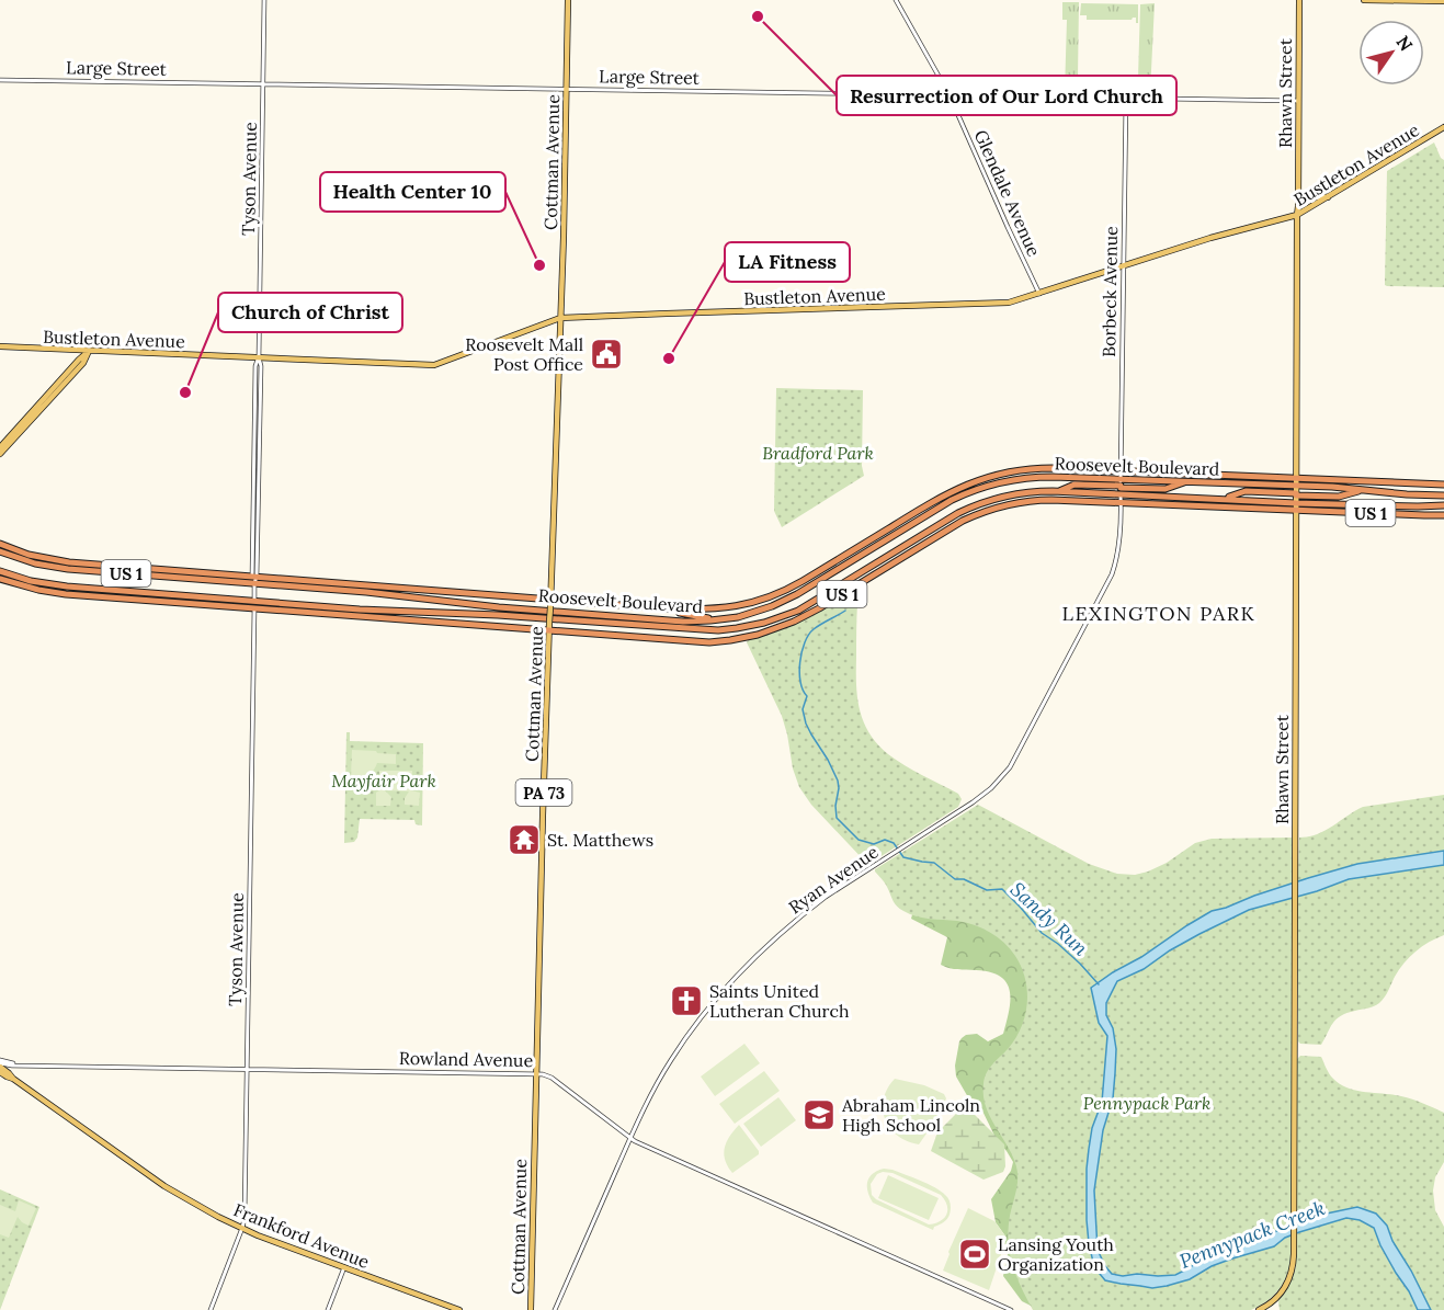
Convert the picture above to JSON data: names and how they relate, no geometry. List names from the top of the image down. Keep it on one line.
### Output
{"streets":{"highway":["Roosevelt Boulevard","US 1"],"main road":["Rhawn Street","Cottman Avenue","Bustleton Avenue","PA 73","Frankford Avenue"],"street":["Large Street","Tyson Avenue","Glendale Avenue","Borbeck Avenue","Ryan Avenue","Rowland Avenue"]},"crossings":[["Large Street","Rhawn Street"],["Large Street","Cottman Avenue"],["Large Street","Tyson Avenue"],["Large Street","Glendale Avenue"],["Large Street","Borbeck Avenue"],["Rhawn Street","Bustleton Avenue"],["Rhawn Street","Roosevelt Boulevard"],["Rhawn Street","US 1"],["Cottman Avenue","Bustleton Avenue"],["Cottman Avenue","Roosevelt Boulevard"],["Cottman Avenue","Rowland Avenue"],["Bustleton Avenue","Tyson Avenue"],["Bustleton Avenue","Glendale Avenue"],["Bustleton Avenue","Borbeck Avenue"],["Tyson Avenue","Roosevelt Boulevard"],["Tyson Avenue","Rowland Avenue"],["Tyson Avenue","Frankford Avenue"],["Borbeck Avenue","Roosevelt Boulevard"],["Borbeck Avenue","Ryan Avenue"],["Roosevelt Boulevard","US 1"],["Roosevelt Boulevard","Ryan Avenue"],["Ryan Avenue","Rowland Avenue"],["Rowland Avenue","Frankford Avenue"]],"districts":["LEXINGTON PARK"],"water":["Sandy Run","Pennypack Creek"],"parks":["Bradford Park","Mayfair Park","Pennypack Park"],"places":{"other":["Resurrection of Our Lord Church","Health Center 10","LA Fitness","Church of Christ"],"public building":["Roosevelt Mall Post Office"],"temple":["St. Matthews"],"church":["Saints United Lutheran Church"],"school or university":["Abraham Lincoln High School"],"sports":["Lansing Youth Organization"]},"north":"top right"}
